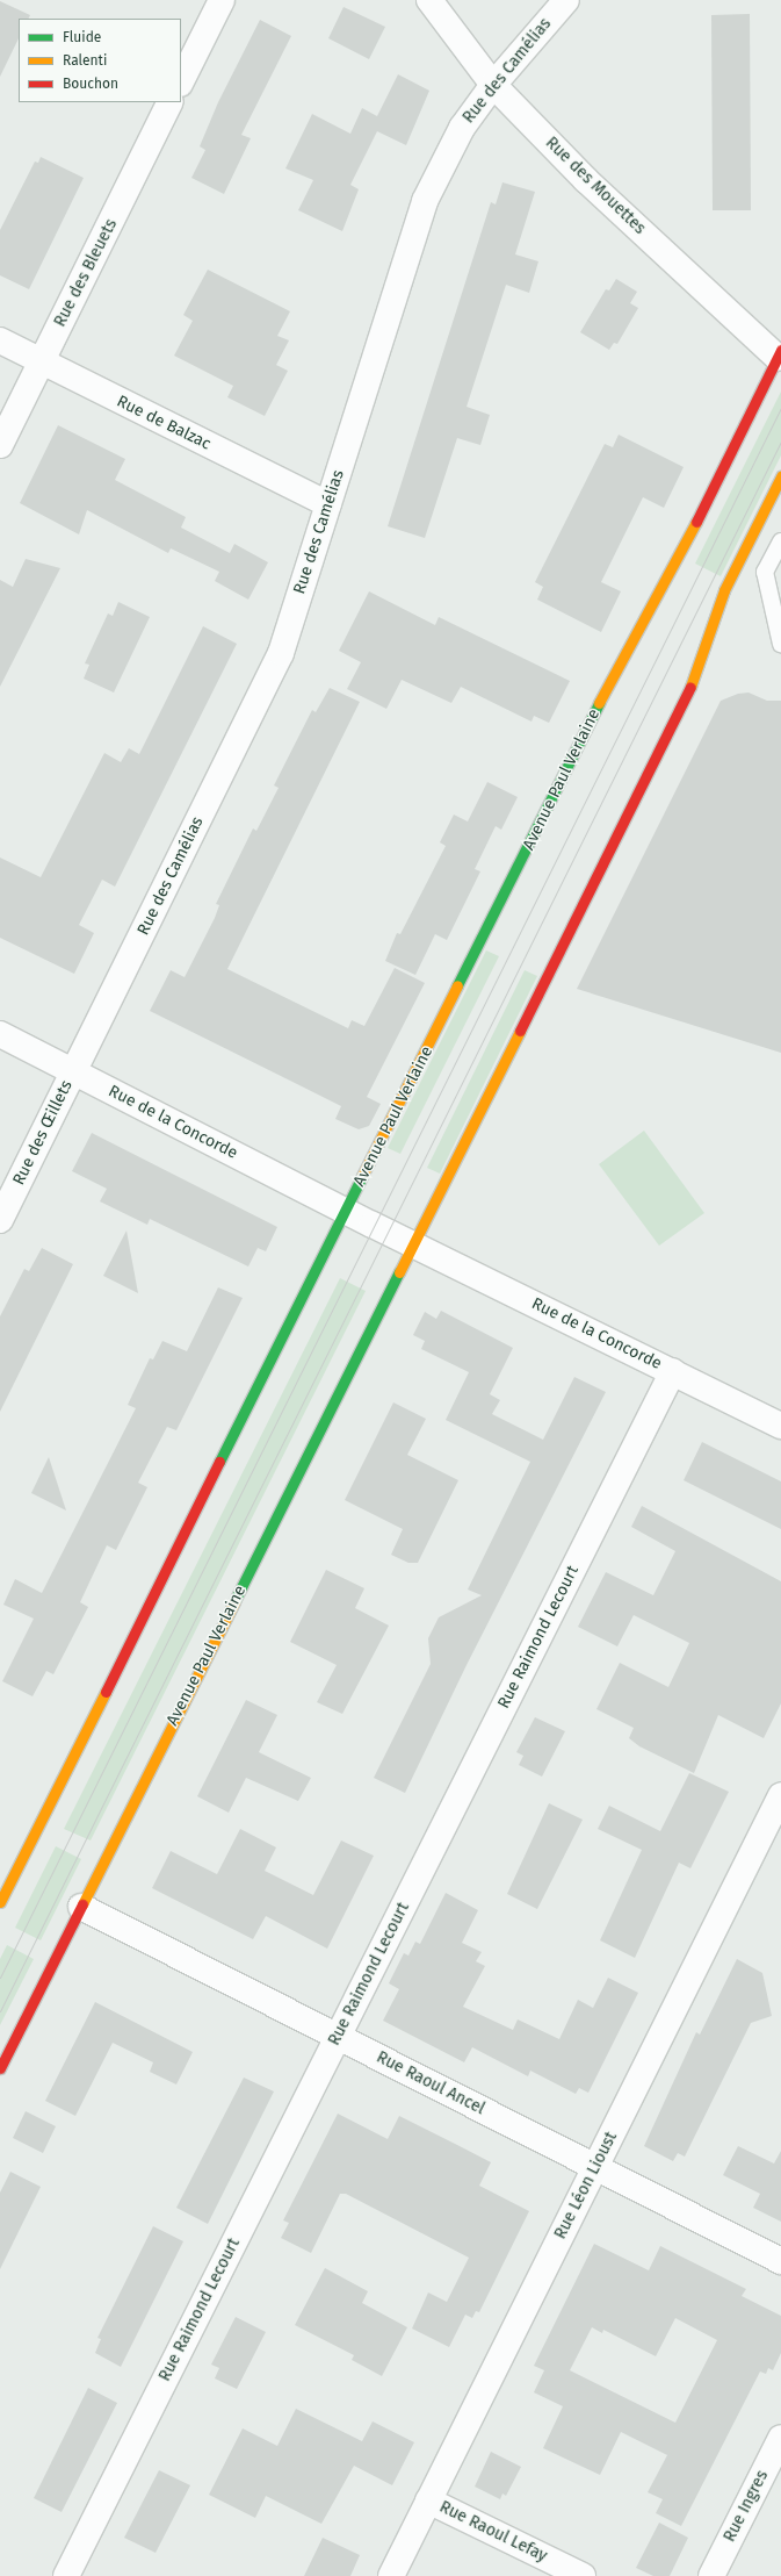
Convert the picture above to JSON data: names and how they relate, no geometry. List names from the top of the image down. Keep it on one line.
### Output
{"streets":{"street":["Rue des Camélias","Rue des Mouettes","Rue des Bleuets","Rue de Balzac","Avenue Paul Verlaine","Rue de la Concorde","Rue des Œillets","Rue Raimond Lecourt","Rue Raoul Ancel","Rue Léon Lioust","Rue Ingres","Rue Raoul Lefay"]},"crossings":[["Rue des Camélias","Rue des Mouettes"],["Rue des Camélias","Rue de Balzac"],["Rue des Camélias","Rue de la Concorde"],["Rue des Camélias","Rue des Œillets"],["Rue des Mouettes","Avenue Paul Verlaine"],["Rue des Bleuets","Rue de Balzac"],["Avenue Paul Verlaine","Rue de la Concorde"],["Avenue Paul Verlaine","Rue Raoul Ancel"],["Rue de la Concorde","Rue des Œillets"],["Rue de la Concorde","Rue Raimond Lecourt"],["Rue Raimond Lecourt","Rue Raoul Ancel"],["Rue Raoul Ancel","Rue Léon Lioust"],["Rue Léon Lioust","Rue Raoul Lefay"]],"legend":["Fluide","Ralenti","Bouchon"]}
